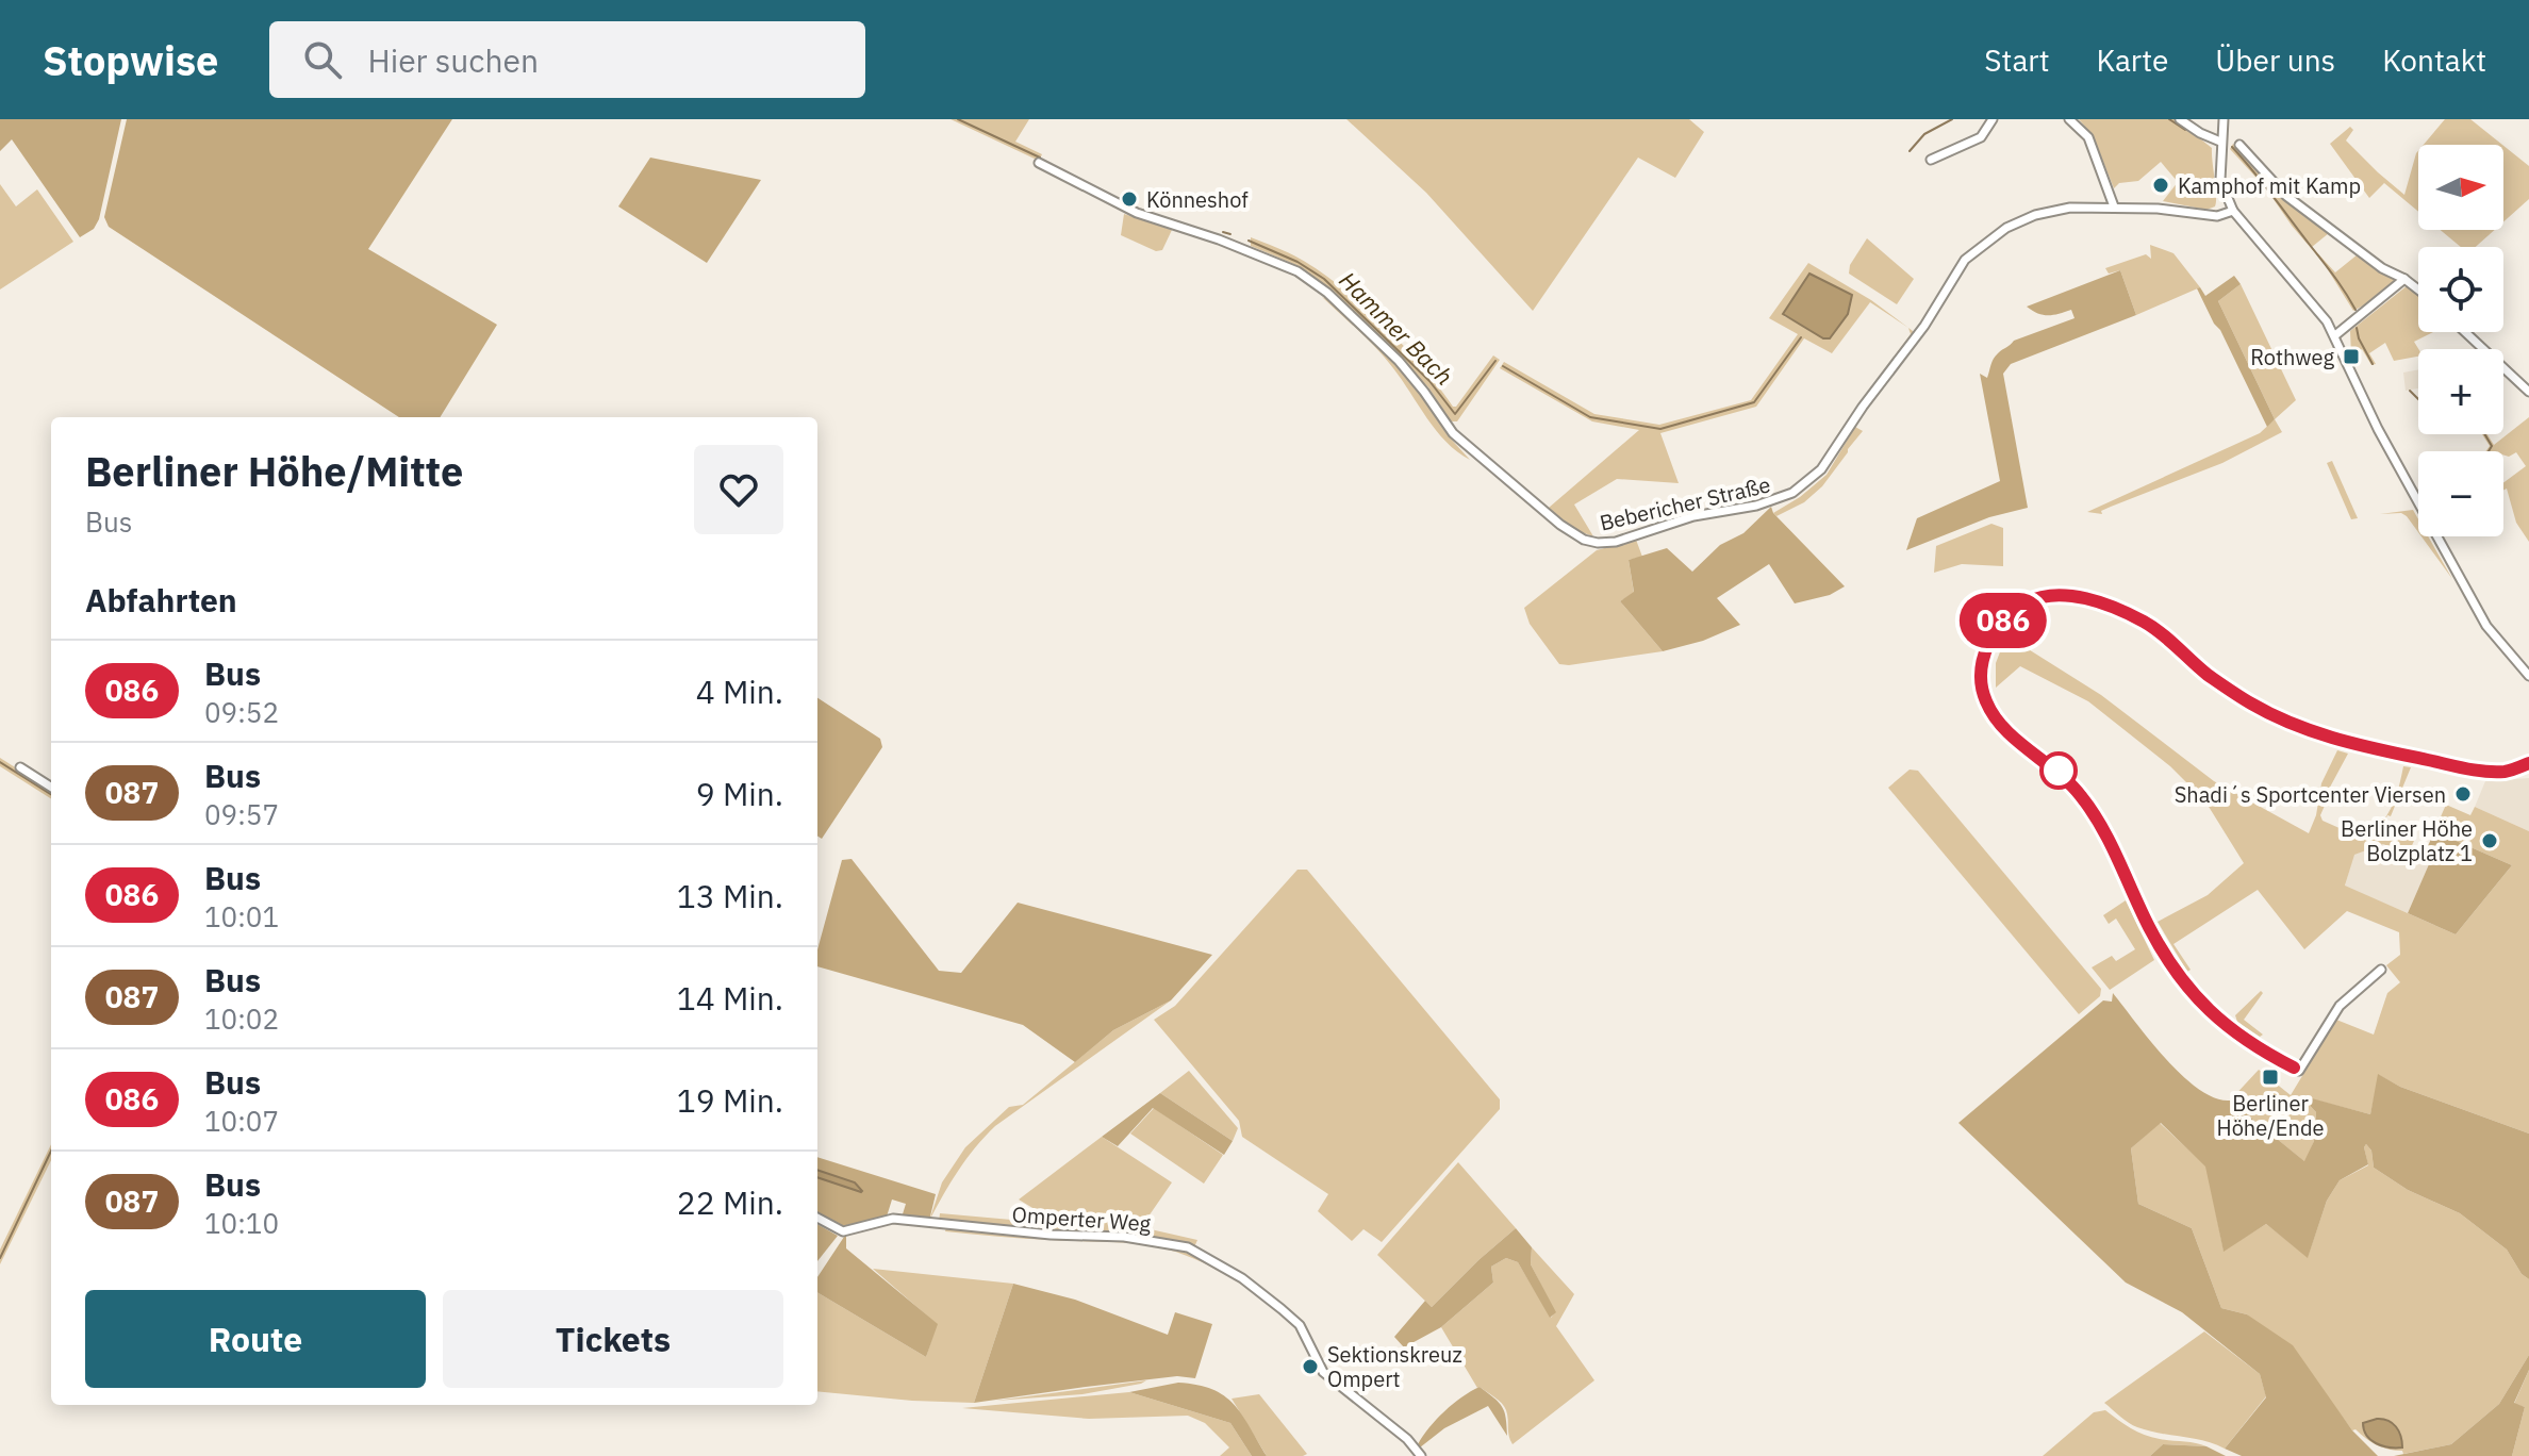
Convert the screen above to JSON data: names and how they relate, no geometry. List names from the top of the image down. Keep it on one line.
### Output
{"streets":{"street":["Bebericher Straße","Omperter Weg"]},"water":["Hammer Bach"],"places":{"other":["Kamphof mit Kamp","Könneshof","Shadi´s Sportcenter Viersen","Berliner Höhe Bolzplatz 1","Sektionskreuz Ompert"],"transit":["Rothweg","Berliner Höhe/Ende"]},"lines":["bus line 086"],"north":"right","page":{"header":"Stopwise","search":"Hier suchen","nav":["Start","Karte","Über uns","Kontakt"],"on_map":"086","map_buttons":["+","−"],"heading":[["Berliner Höhe/Mitte","Bus"],"Abfahrten"],"list":[{"mark":"086","name":"Bus","note":"09:52","value":"4 Min."},{"mark":"087","name":"Bus","note":"09:57","value":"9 Min."},{"mark":"086","name":"Bus","note":"10:01","value":"13 Min."},{"mark":"087","name":"Bus","note":"10:02","value":"14 Min."},{"mark":"086","name":"Bus","note":"10:07","value":"19 Min."},{"mark":"087","name":"Bus","note":"10:10","value":"22 Min."}],"buttons":["Route","Tickets"]}}
